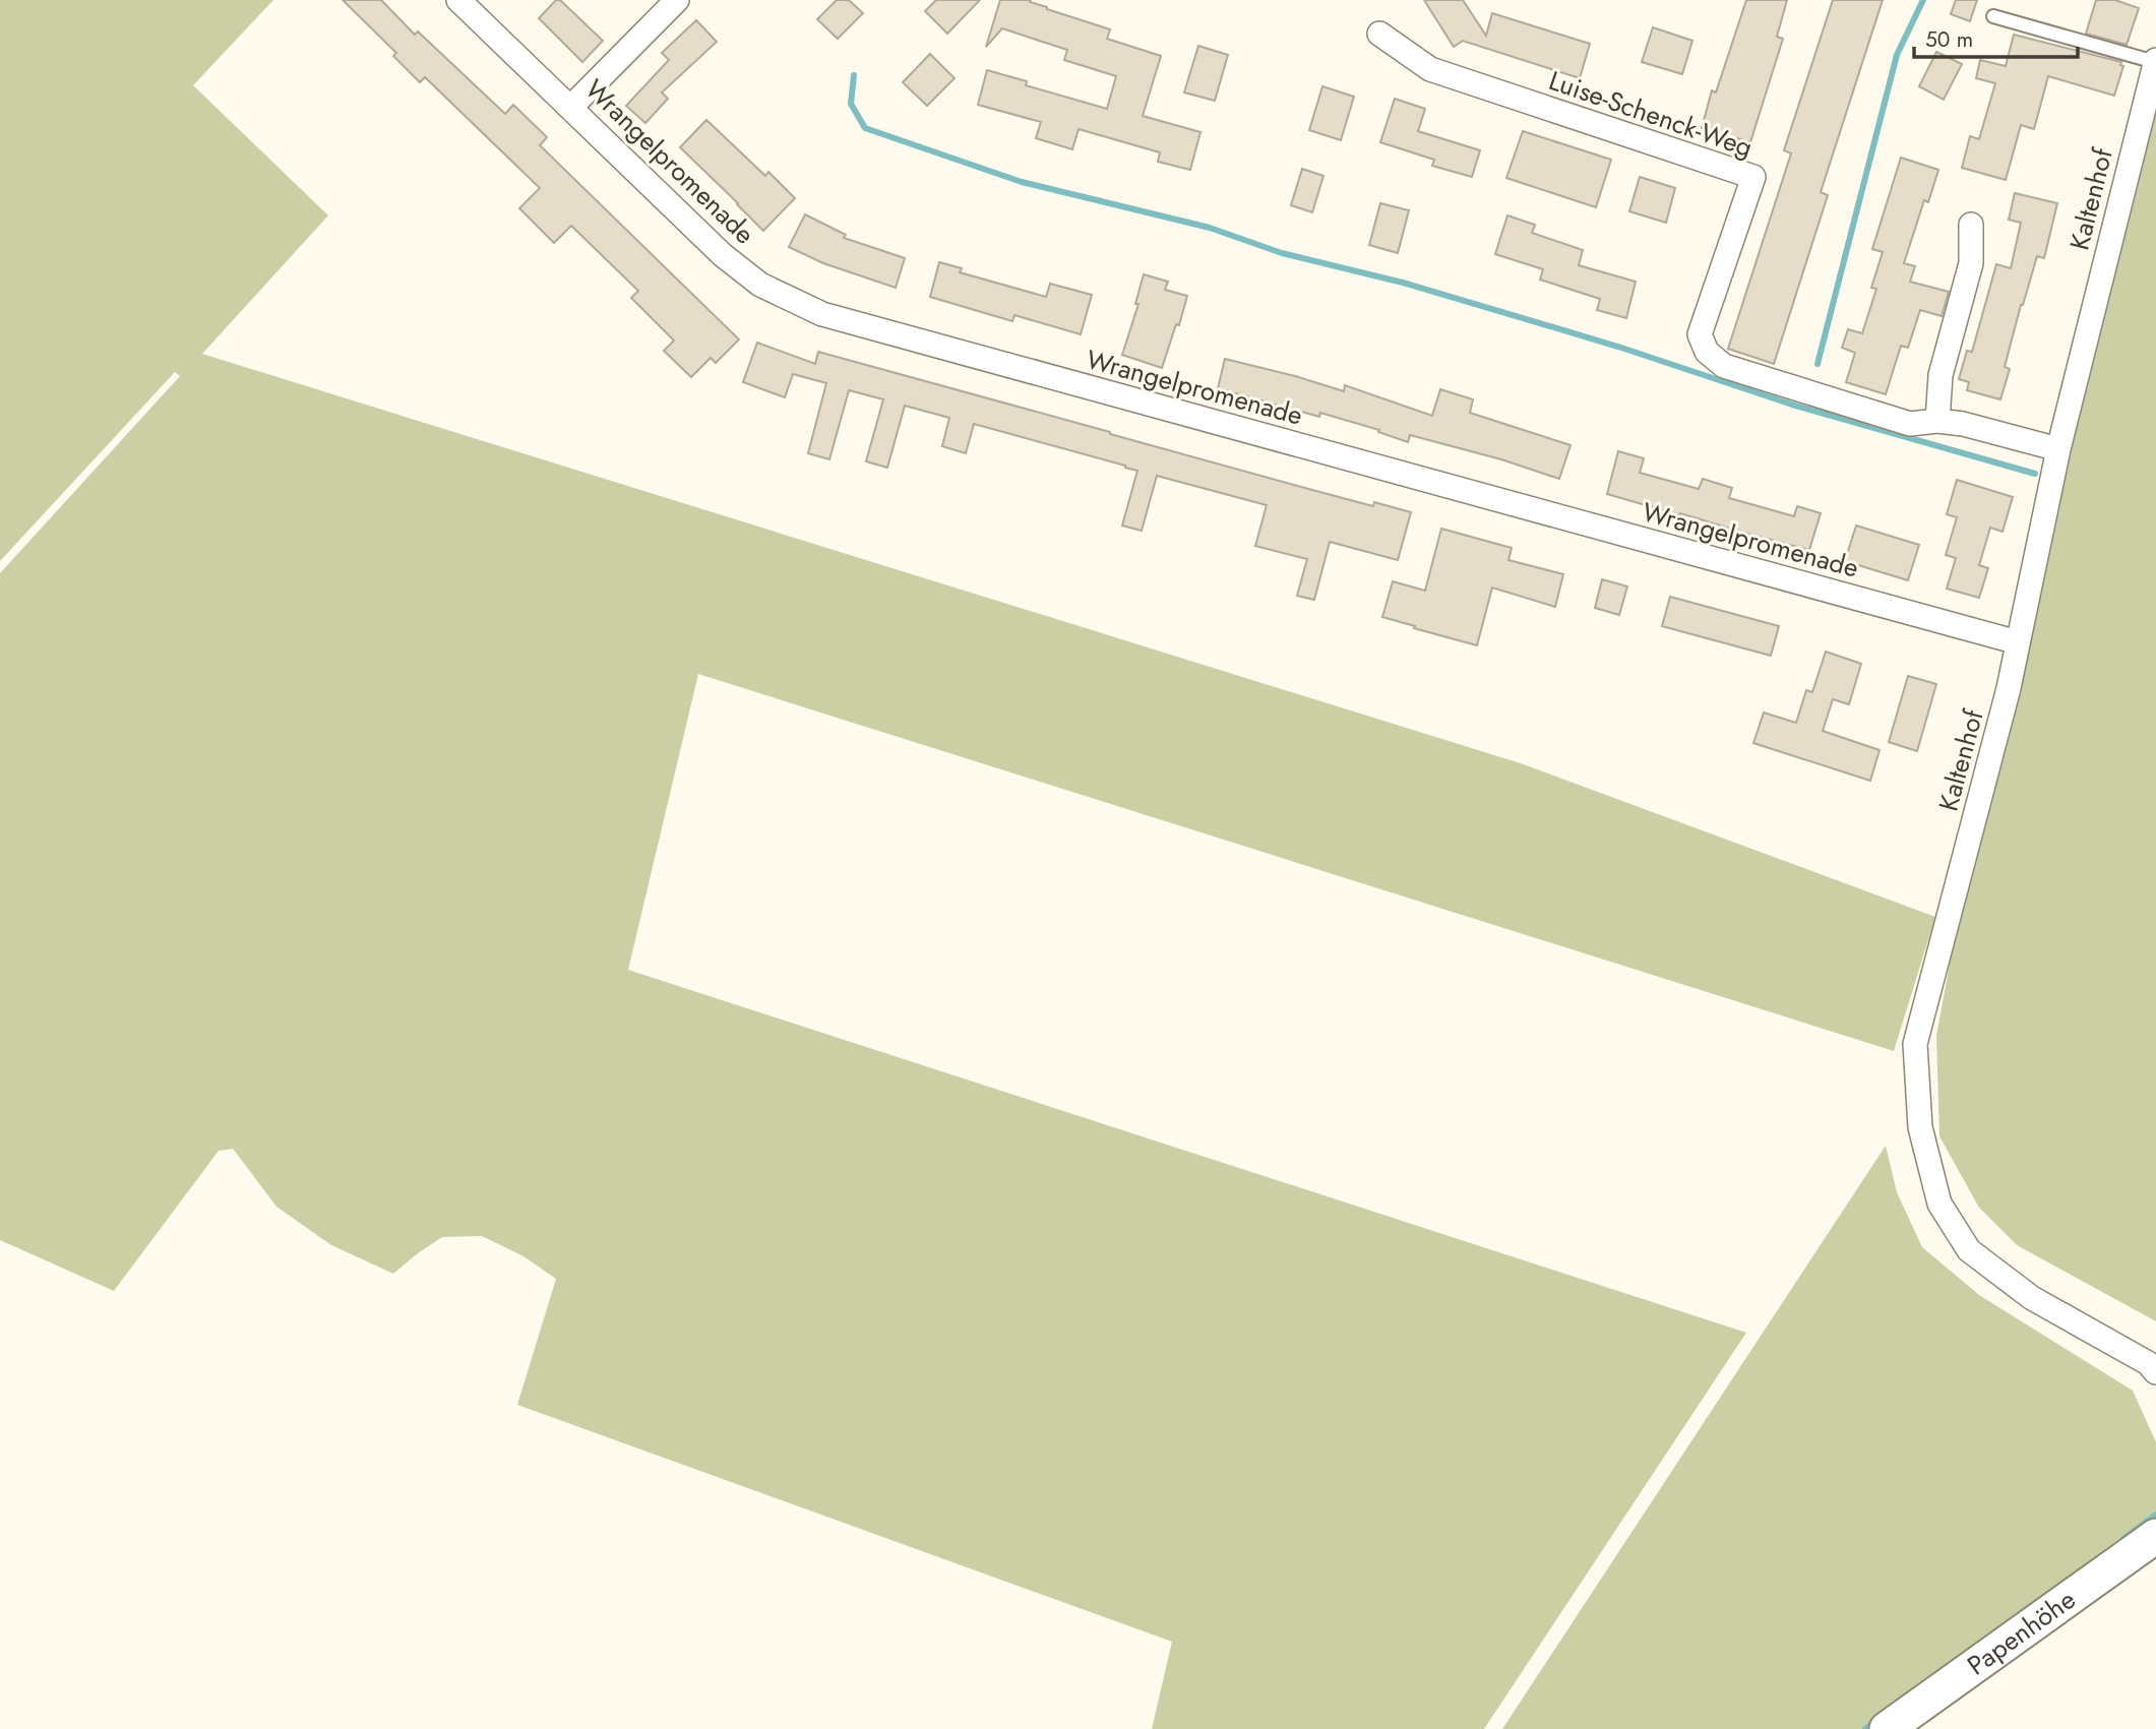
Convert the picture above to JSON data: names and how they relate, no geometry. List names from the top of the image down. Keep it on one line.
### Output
{"streets":{"main road":["Papenhöhe"],"street":["Luise-Schenck-Weg","Wrangelpromenade","Kaltenhof"]},"crossings":[["Luise-Schenck-Weg","Kaltenhof"],["Wrangelpromenade","Kaltenhof"]],"scale_bar":"50 m"}
